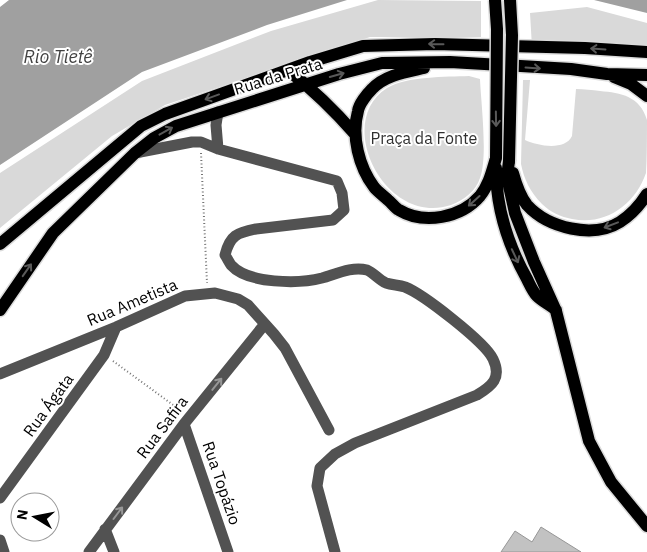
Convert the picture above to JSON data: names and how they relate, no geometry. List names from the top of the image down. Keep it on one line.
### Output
{"streets":{"main road":["Rua da Prata"],"street":["Rua Ametista","Rua Ágata","Rua Safira","Rua Topázio"]},"crossings":[["Rua Ametista","Rua Ágata"],["Rua Ametista","Rua Safira"],["Rua Safira","Rua Topázio"]],"one_way":["Rua Safira"],"water":["Rio Tietê"],"parks":["Praça da Fonte"],"north":"left"}
